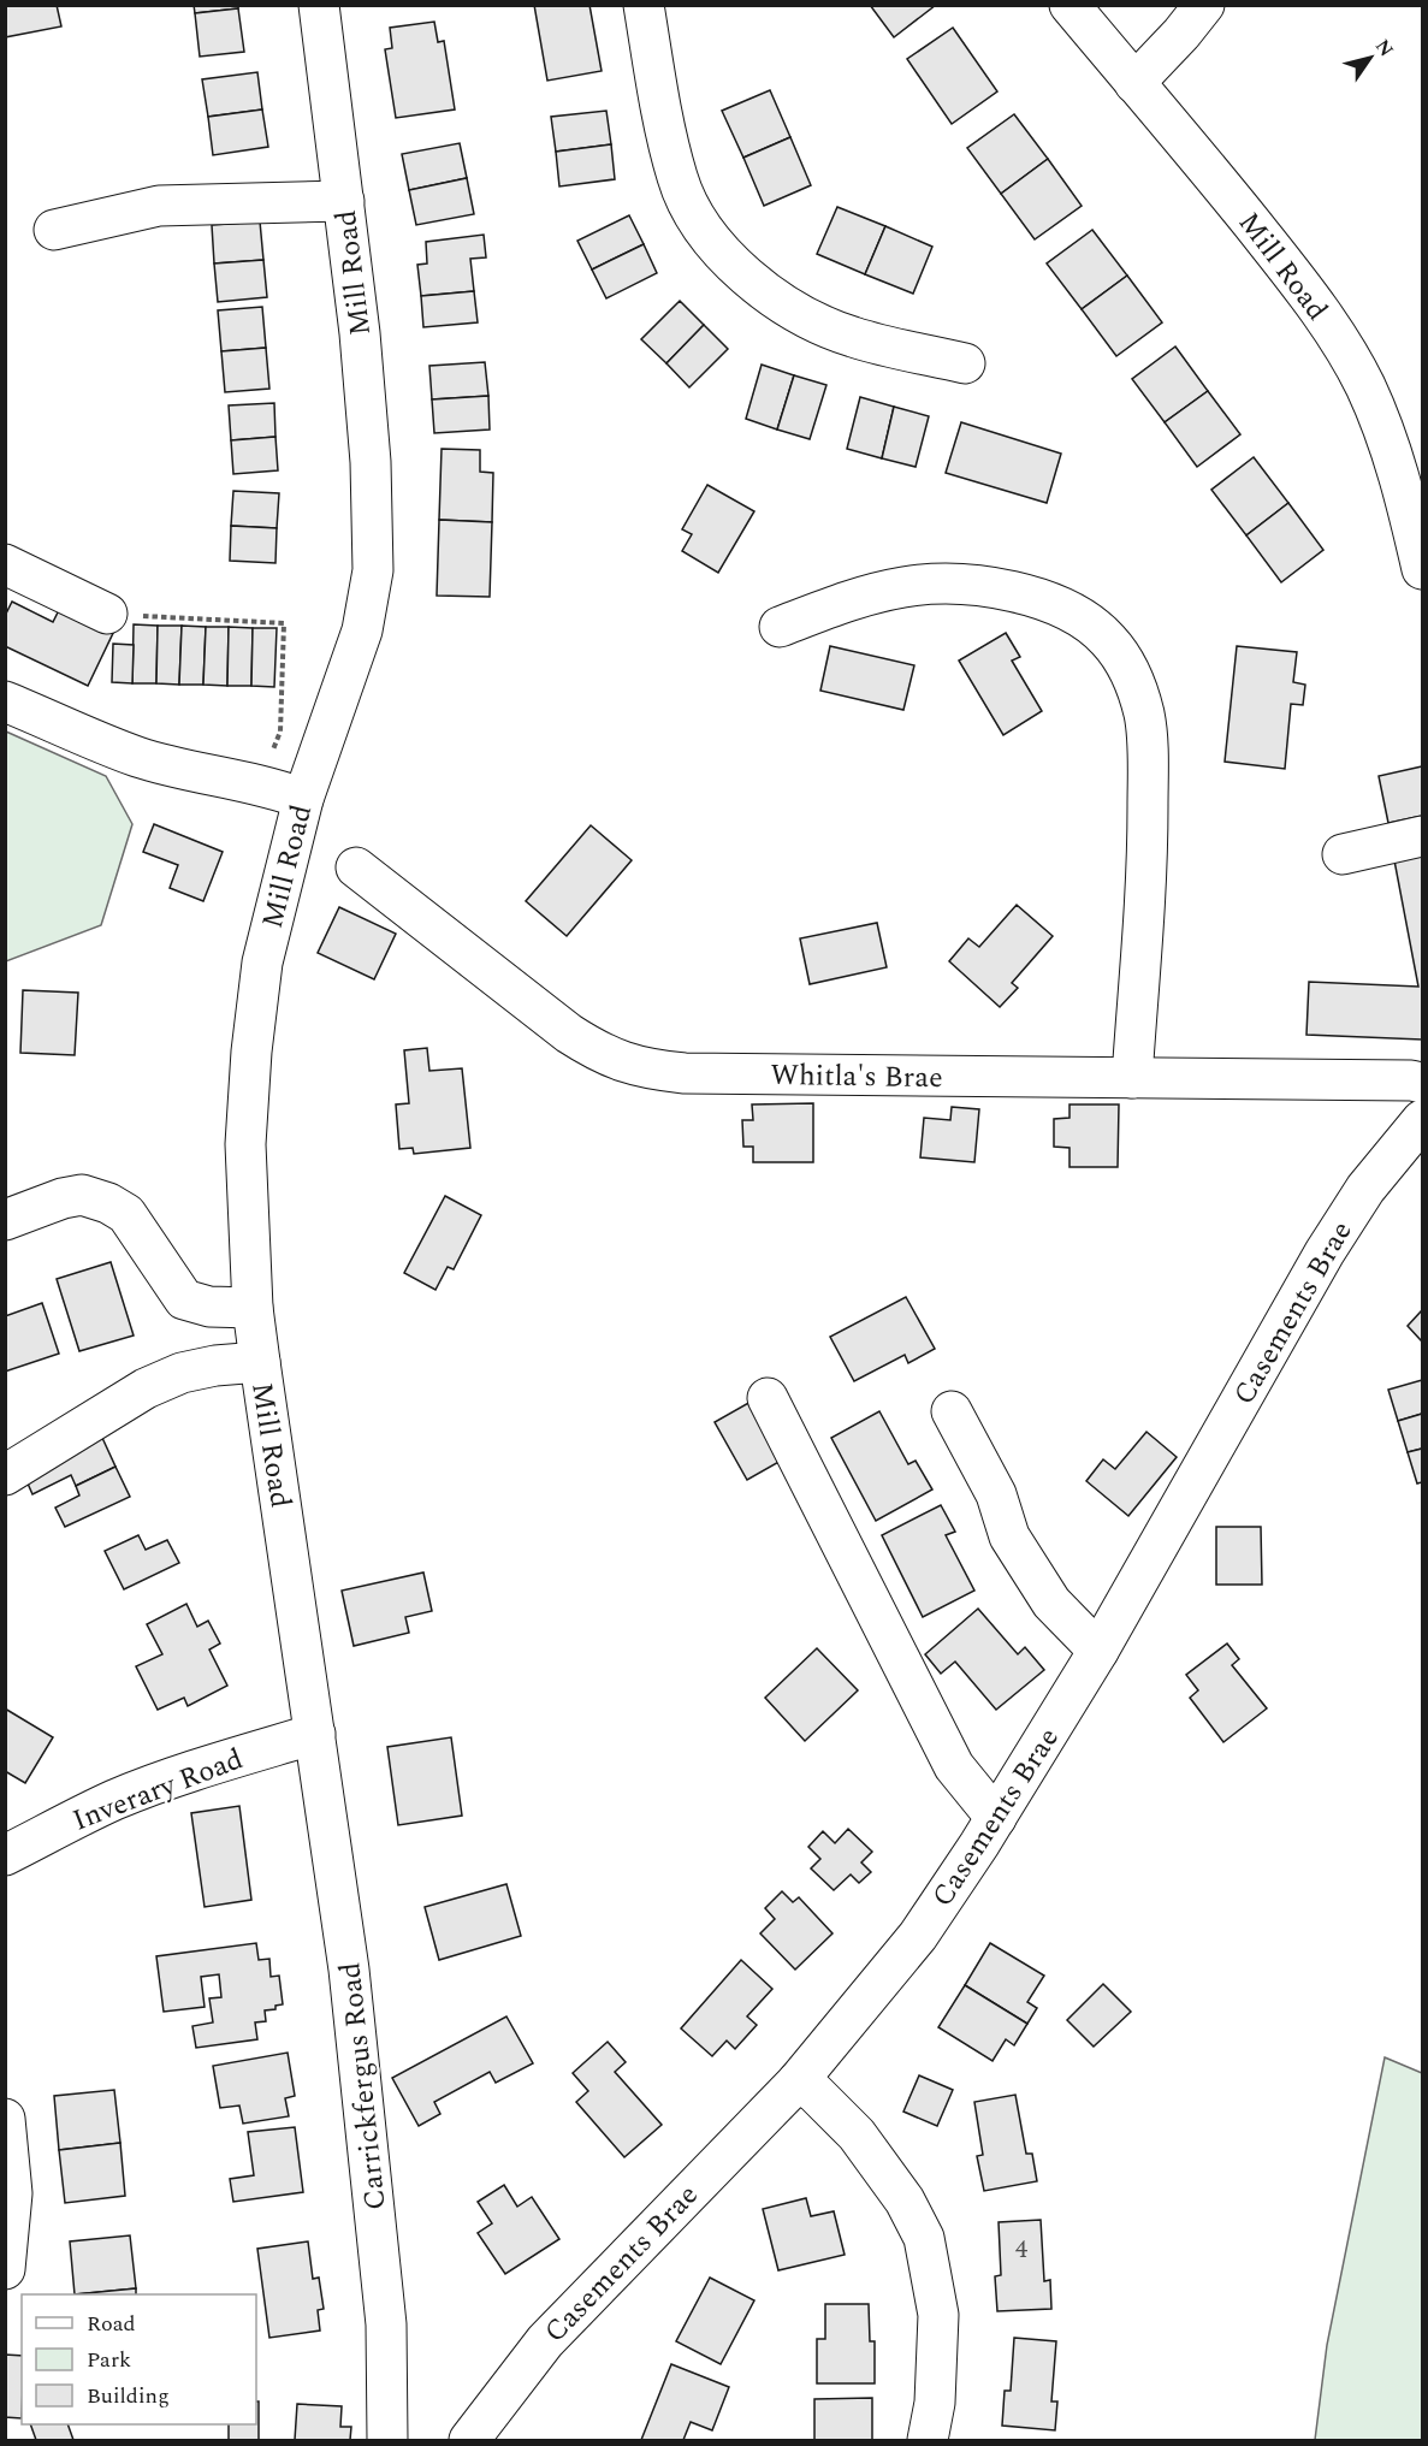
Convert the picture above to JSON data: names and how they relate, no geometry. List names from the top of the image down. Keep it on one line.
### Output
{"streets":{"street":["Mill Road","Whitla's Brae","Casements Brae","Inverary Road","Carrickfergus Road"]},"crossings":[["Mill Road","Inverary Road"],["Mill Road","Carrickfergus Road"],["Inverary Road","Carrickfergus Road"]],"house_numbers":["4"],"legend":["Road","Park","Building"],"north":"top right"}
